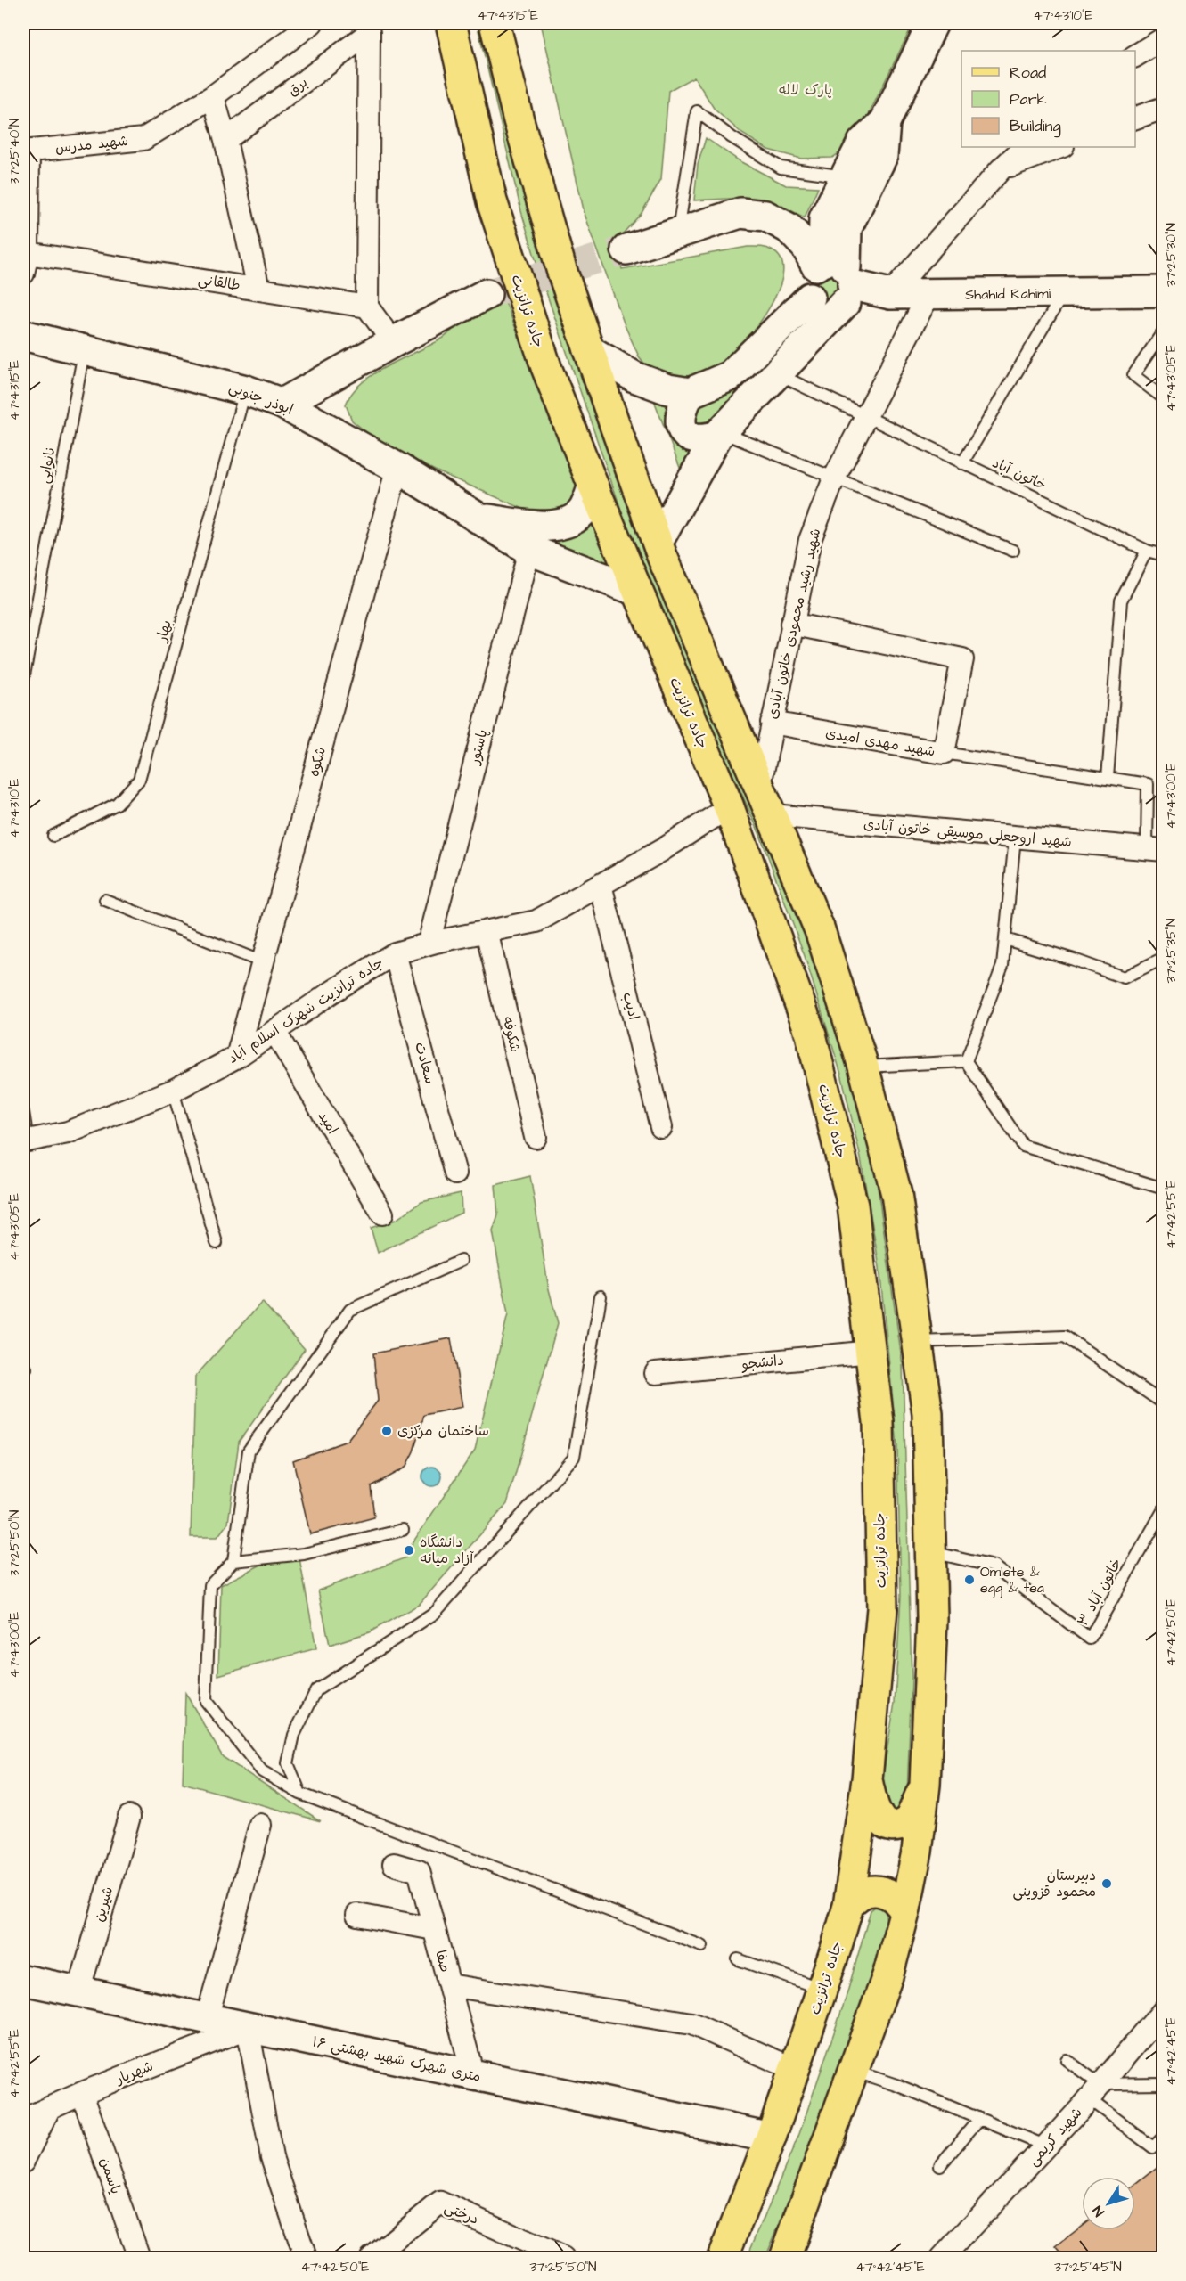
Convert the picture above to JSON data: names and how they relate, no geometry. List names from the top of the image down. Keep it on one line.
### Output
{"streets":{"main road":["جاده ترانزیت"],"street":["برق","شهید مدرس","طالقانی","Shahid Rahimi","ابوذر جنوبی","شهید رشید محمودی خاتون آبادی","شهید مهدی امیدی","پاستور","شکوه","شهید اروجعلی موسیقی خاتون آبادی","ادیب","جاده ترانزیت شهرک اسلام آباد","شکوفه","سعادت","امید","دانشجو","شیرین","صفا","۱۶ متری شهرک شهيد بهشتی","شهریار","شهید کریمی","یاسمن","درختی"],"lane":["نانوایی","خاتون آباد","بهار","خاتون آباد ۳"]},"crossings":[["برق","طالقانی"],["Shahid Rahimi","شهید رشید محمودی خاتون آبادی"],["جاده ترانزیت","ابوذر جنوبی"],["جاده ترانزیت","جاده ترانزیت شهرک اسلام آباد"],["جاده ترانزیت","دانشجو"],["جاده ترانزیت","۱۶ متری شهرک شهيد بهشتی"],["ابوذر جنوبی","نانوایی"],["ابوذر جنوبی","بهار"],["ابوذر جنوبی","پاستور"],["ابوذر جنوبی","شکوه"],["خاتون آباد","شهید رشید محمودی خاتون آبادی"],["شهید رشید محمودی خاتون آبادی","شهید مهدی امیدی"],["پاستور","جاده ترانزیت شهرک اسلام آباد"],["شکوه","جاده ترانزیت شهرک اسلام آباد"],["ادیب","جاده ترانزیت شهرک اسلام آباد"],["جاده ترانزیت شهرک اسلام آباد","شکوفه"],["جاده ترانزیت شهرک اسلام آباد","سعادت"],["جاده ترانزیت شهرک اسلام آباد","امید"],["شیرین","۱۶ متری شهرک شهيد بهشتی"],["صفا","۱۶ متری شهرک شهيد بهشتی"],["۱۶ متری شهرک شهيد بهشتی","شهریار"],["شهریار","یاسمن"]],"parks":["پارک لاله"],"places":["ساختمان مرکزی","دانشگاه آزاد میانه","Omlete & egg & tea","دبیرستان محمود قزوینی"],"legend":["Road","Park","Building"],"north":"bottom left","coordinates":["47°43'15\"E","47°43'10\"E","37°25'40\"N","37°25'30\"N","47°43'05\"E","47°43'00\"E","37°25'35\"N","47°42'55\"E","37°25'50\"N","47°42'50\"E","47°42'45\"E","37°25'45\"N"]}
